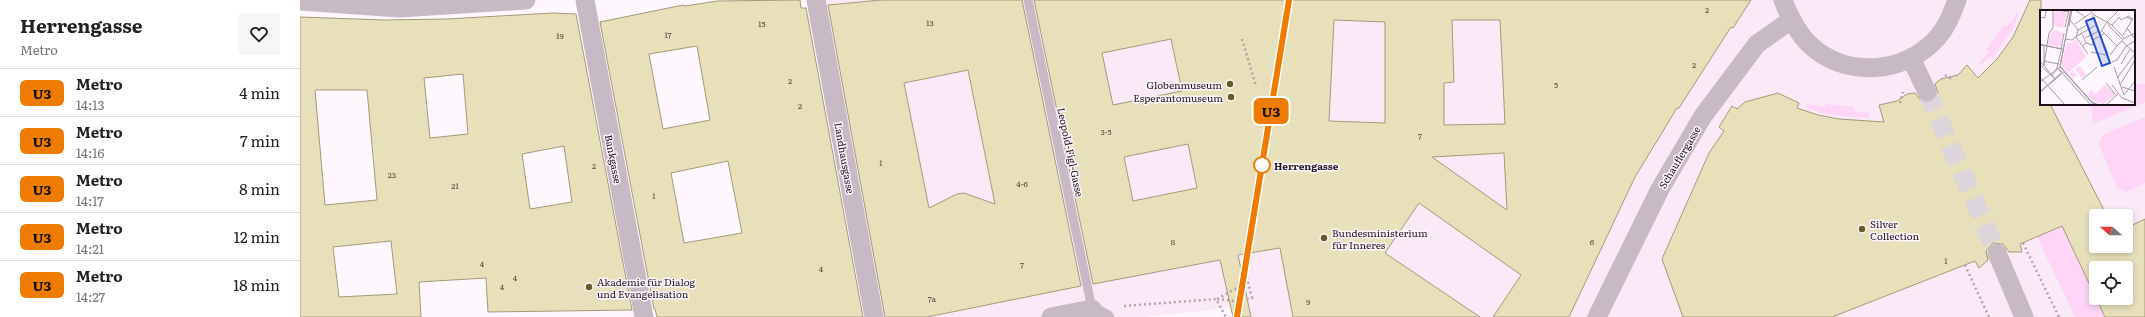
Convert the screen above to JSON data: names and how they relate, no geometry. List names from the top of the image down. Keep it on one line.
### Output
{"streets":{"street":["Schauflergasse","Landhausgasse","Bankgasse"],"lane":["Leopold-Figl-Gasse"]},"places":["Globenmuseum","Esperantomuseum","Herrengasse","Silver Collection","Bundesministerium für Inneres","Akademie für Dialog und Evangelisation"],"lines":["metro line U3"],"house_numbers":["2","13","15","17","19","2","2","5","2","3-5","7","1","2","23","4-6","21","1","8","6","1","4","7","4","4","4","7a","9"],"north":"left","page":{"heading":["Herrengasse","Metro"],"on_map":"U3","list":[{"mark":"U3","name":"Metro","note":"14:13","value":"4 min"},{"mark":"U3","name":"Metro","note":"14:16","value":"7 min"},{"mark":"U3","name":"Metro","note":"14:17","value":"8 min"},{"mark":"U3","name":"Metro","note":"14:21","value":"12 min"},{"mark":"U3","name":"Metro","note":"14:27","value":"18 min"}]}}
